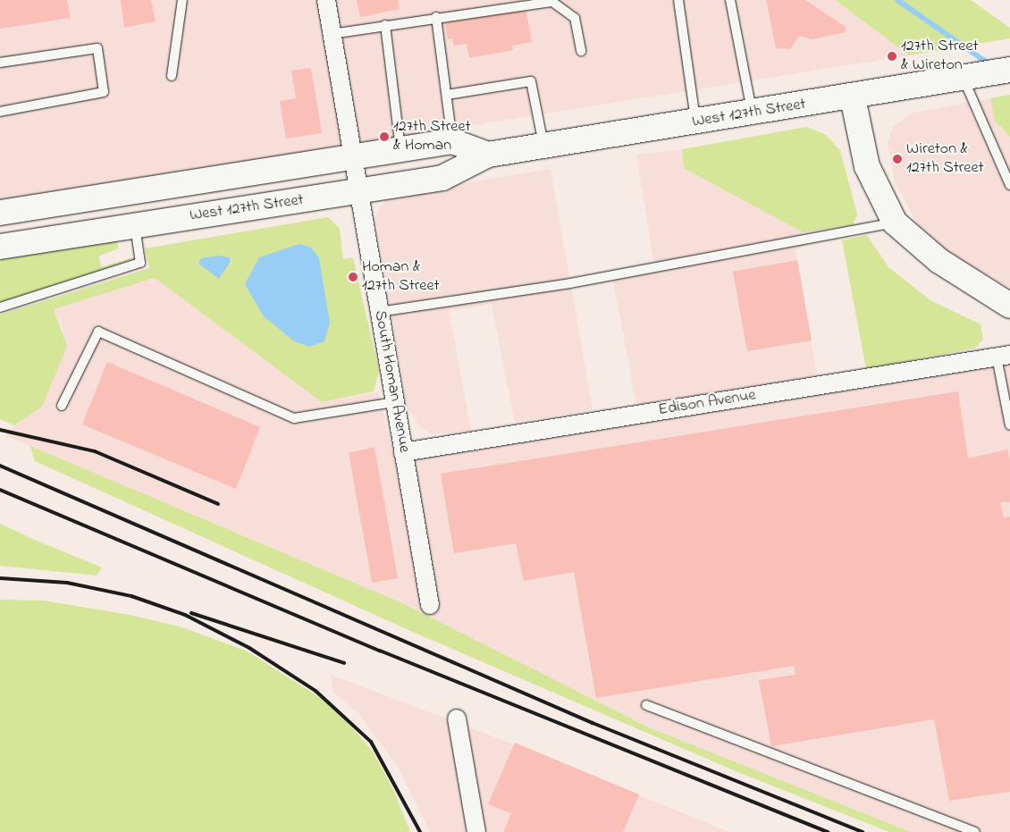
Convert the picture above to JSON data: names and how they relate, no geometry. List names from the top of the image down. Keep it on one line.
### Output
{"streets":{"main road":["West 127th Street"],"street":["South Homan Avenue","Edison Avenue"]},"crossings":[["West 127th Street","South Homan Avenue"],["South Homan Avenue","Edison Avenue"]],"places":["127th Street & Wireton","127th Street & Homan","Wireton & 127th Street","Homan & 127th Street"]}
